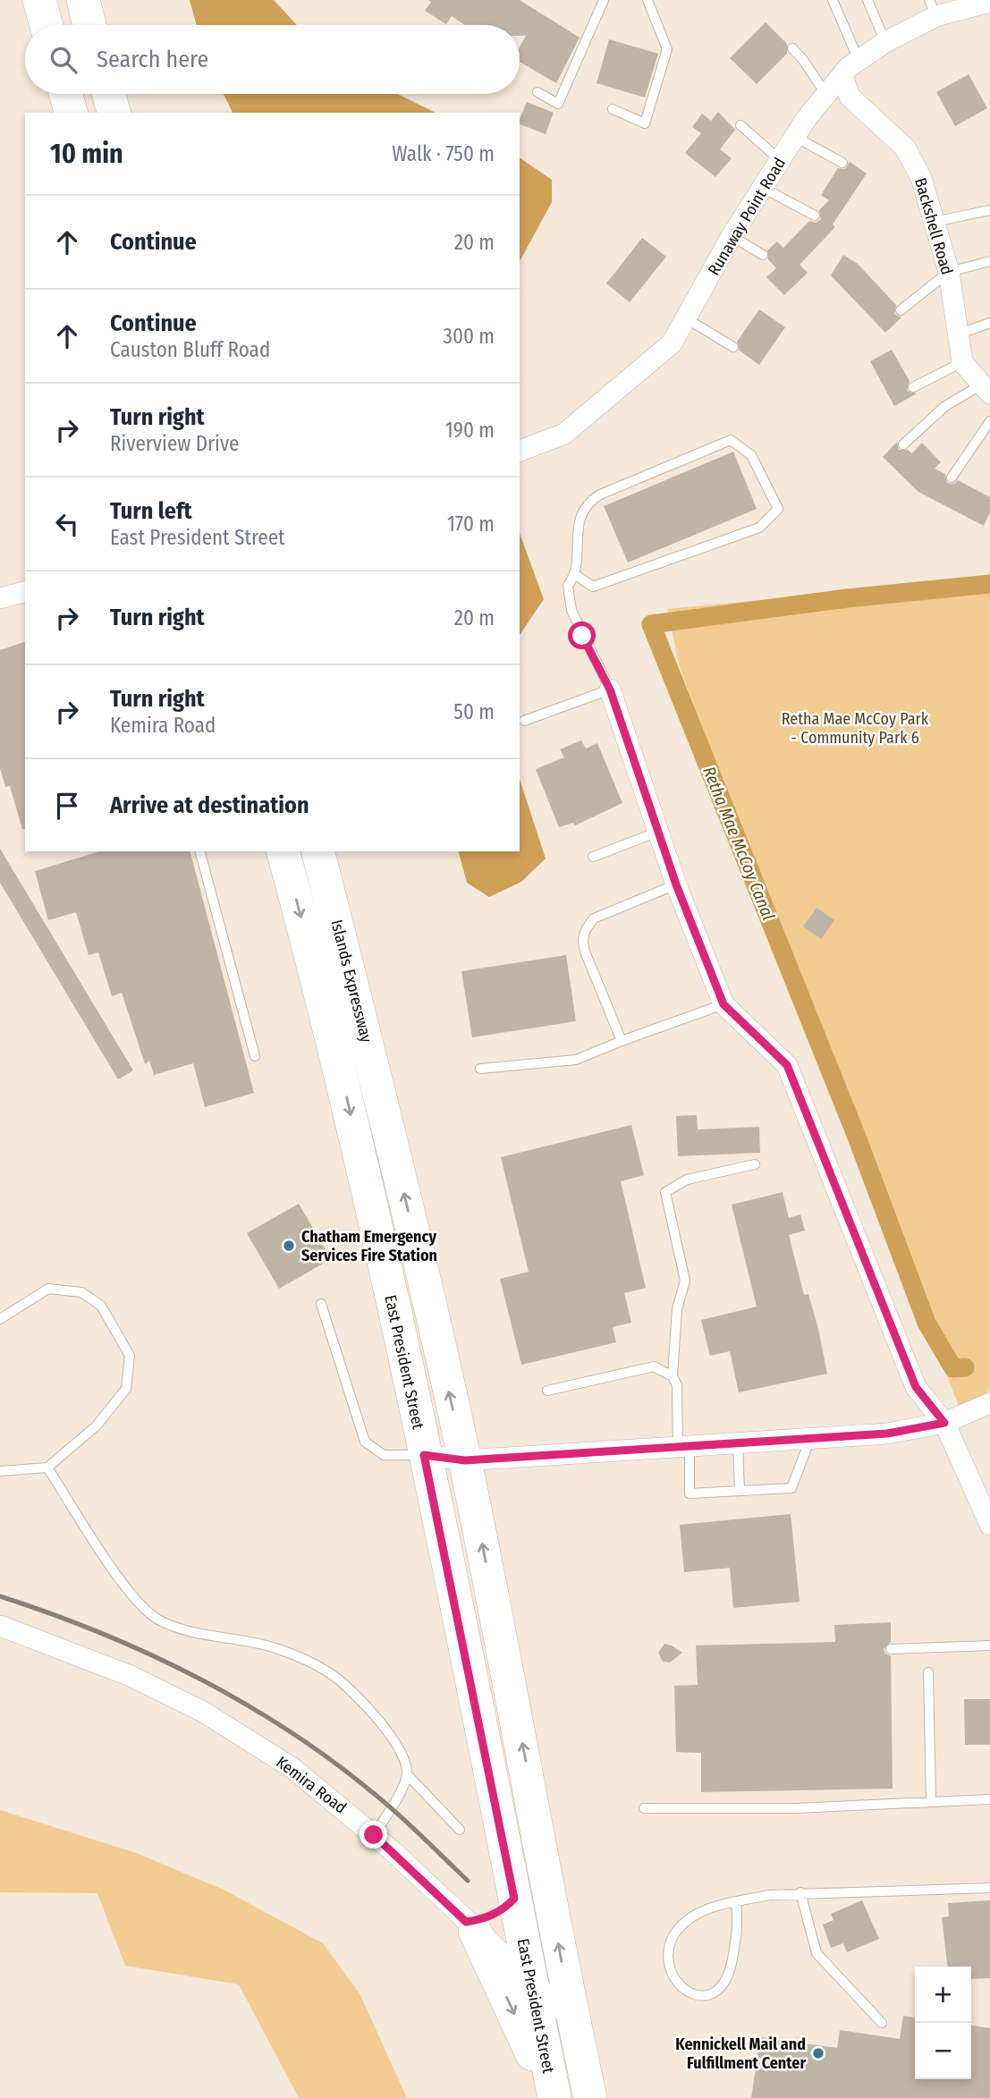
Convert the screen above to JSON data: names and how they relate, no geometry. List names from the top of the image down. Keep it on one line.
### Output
{"streets":{"main road":["Islands Expressway","East President Street"],"street":["Runaway Point Road","Backshell Road","Kemira Road"]},"crossings":[["Runaway Point Road","Backshell Road"],["Islands Expressway","East President Street"],["East President Street","Kemira Road"]],"water":["Retha Mae McCoy Canal"],"parks":["Retha Mae McCoy Park - Community Park 6"],"places":["Chatham Emergency Services Fire Station","Kennickell Mail and Fulfillment Center"],"page":{"search":"Search here","heading":["10 min","Walk · 750 m"],"list":[["Continue","20 m"],["Continue","Causton Bluff Road","300 m"],["Turn right","Riverview Drive","190 m"],["Turn left","East President Street","170 m"],["Turn right","20 m"],["Turn right","Kemira Road","50 m"],"Arrive at destination"],"map_buttons":["+","−"]}}
